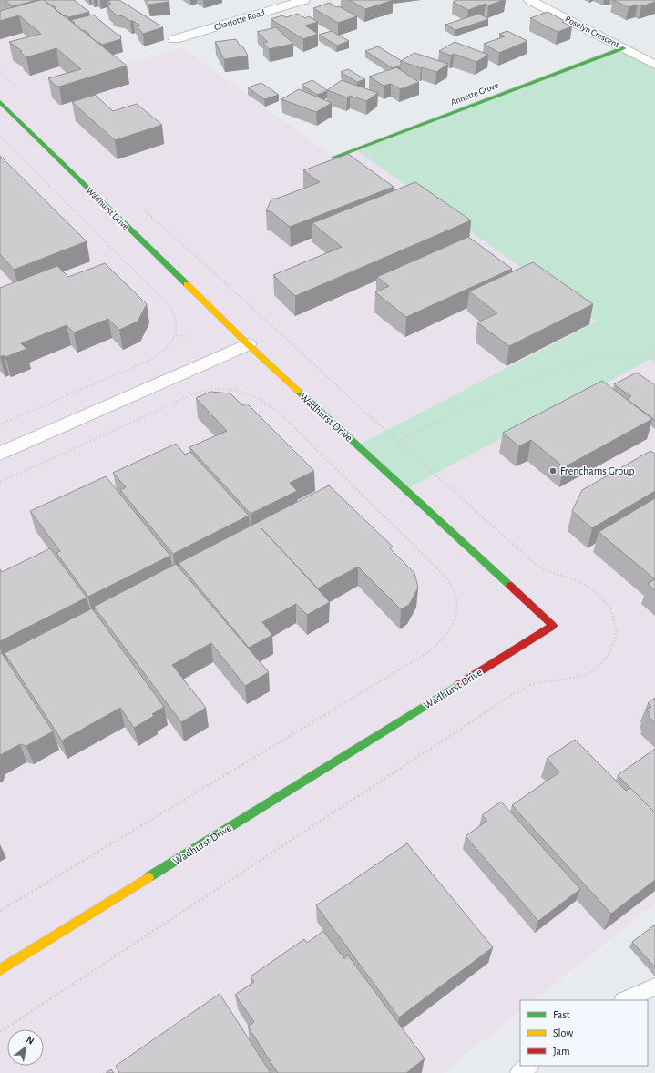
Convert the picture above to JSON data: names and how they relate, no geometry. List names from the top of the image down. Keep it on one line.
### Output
{"streets":{"street":["Charlotte Road","Roselyn Crescent","Annette Grove","Wadhurst Drive"]},"crossings":[["Roselyn Crescent","Annette Grove"]],"places":["Frenchams Group"],"legend":["Fast","Slow","Jam"],"north":"top right"}
